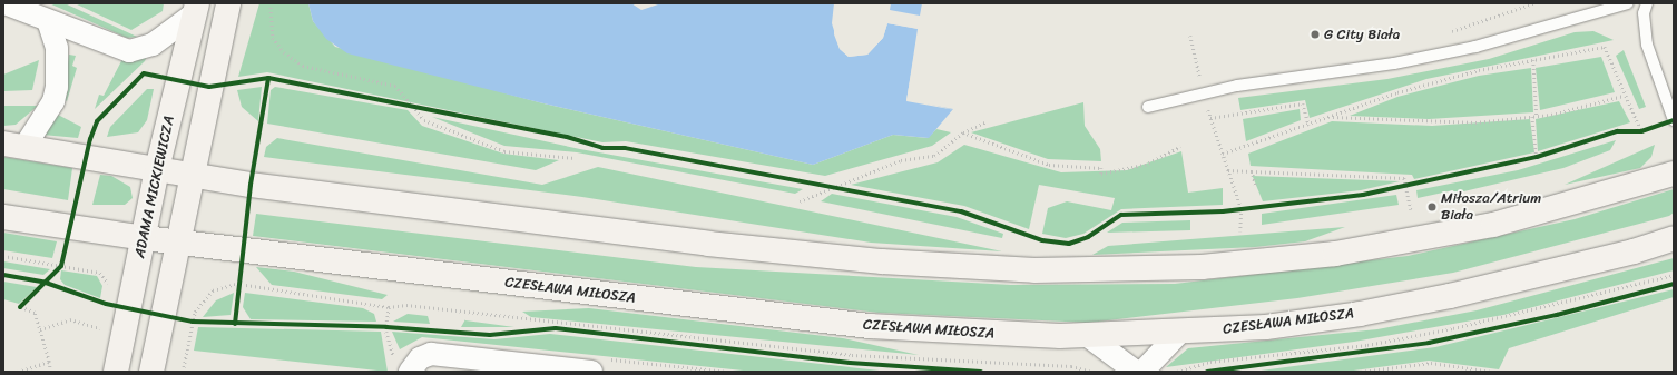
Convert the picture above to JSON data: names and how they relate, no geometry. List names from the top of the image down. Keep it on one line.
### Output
{"streets":{"main road":["ADAMA MICKIEWICZA","CZESŁAWA MIŁOSZA"]},"crossings":[["ADAMA MICKIEWICZA","CZESŁAWA MIŁOSZA"]],"places":["G City Biała","Miłosza/Atrium Biała"]}
